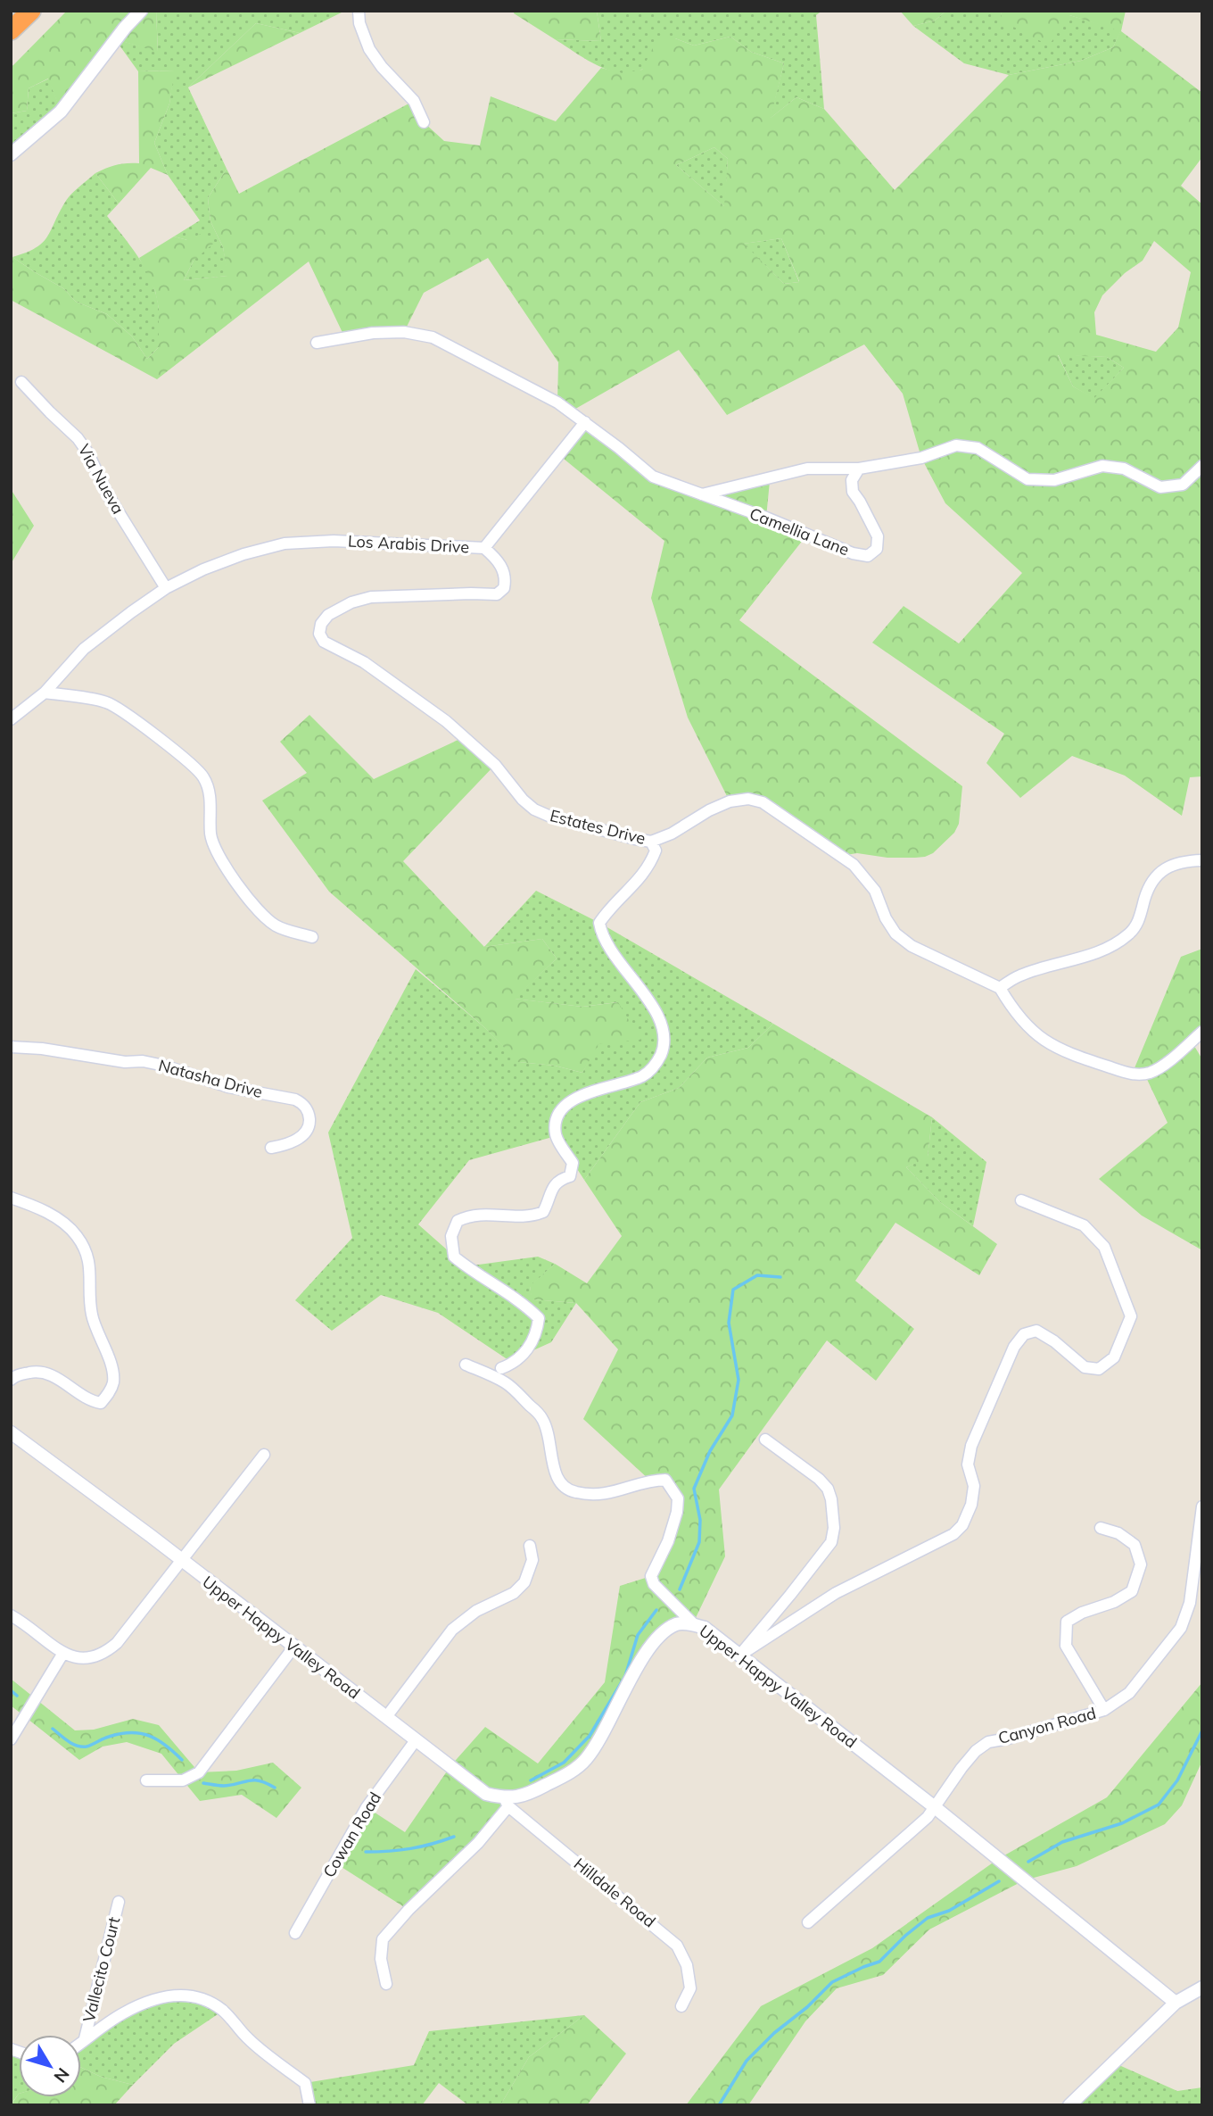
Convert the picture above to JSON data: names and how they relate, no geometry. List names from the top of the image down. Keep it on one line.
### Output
{"streets":{"street":["Via Nueva","Camellia Lane","Los Arabis Drive","Estates Drive","Natasha Drive","Upper Happy Valley Road","Canyon Road","Cowan Road","Hilldale Road","Vallecito Court"]},"crossings":[["Via Nueva","Los Arabis Drive"],["Camellia Lane","Los Arabis Drive"],["Los Arabis Drive","Estates Drive"],["Upper Happy Valley Road","Canyon Road"],["Upper Happy Valley Road","Cowan Road"],["Upper Happy Valley Road","Hilldale Road"]],"north":"bottom right"}
